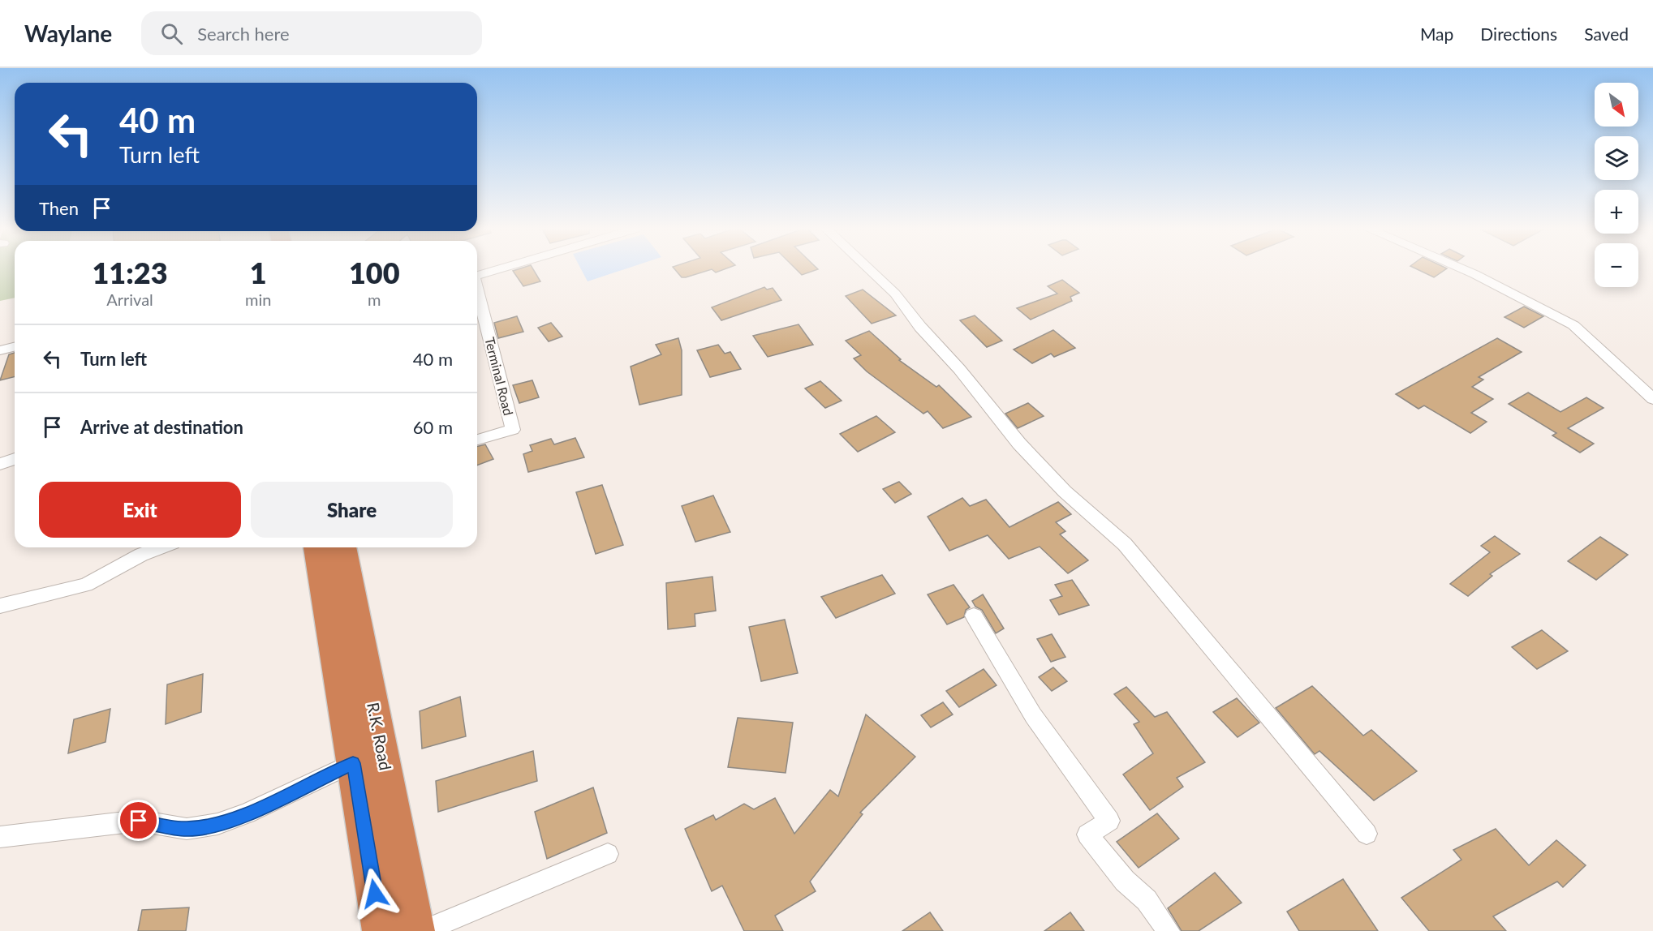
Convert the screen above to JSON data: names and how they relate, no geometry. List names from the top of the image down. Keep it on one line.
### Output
{"streets":{"highway":["R.K. Road"],"street":["Terminal Road"]},"north":"bottom right","page":{"header":"Waylane","search":"Search here","nav":["Map","Directions","Saved"],"map_buttons":["+","−"],"turn":["40 m","Turn left"],"then":"Then","eta":["11:23","Arrival","1","min","100","m"],"list":[{"name":"Turn left","value":"40 m"},{"name":"Arrive at destination","value":"60 m"}],"buttons":["Exit","Share"]}}
